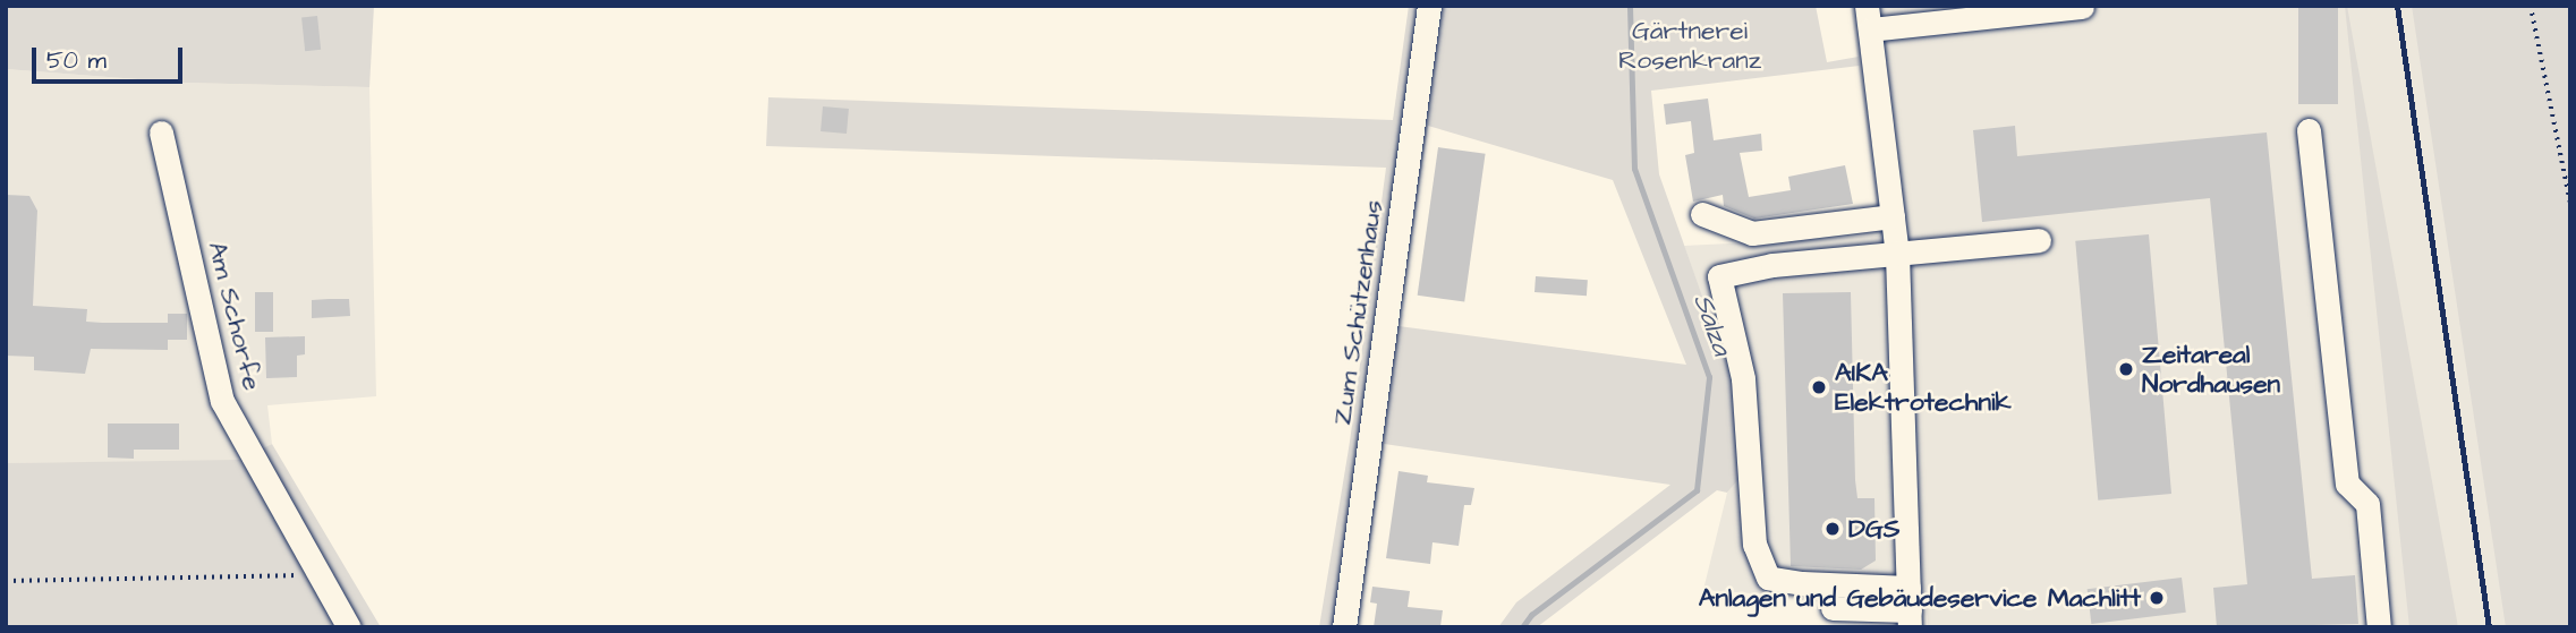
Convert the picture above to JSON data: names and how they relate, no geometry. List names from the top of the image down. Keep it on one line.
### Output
{"streets":{"street":["Zum Schützenhaus","Am Schorfe"]},"water":["Salza"],"parks":["Gärtnerei Rosenkranz"],"places":["Zeitareal Nordhausen","AIKA Elektrotechnik","DGS","Anlagen und Gebäudeservice Machlitt"],"scale_bar":"50 m"}
